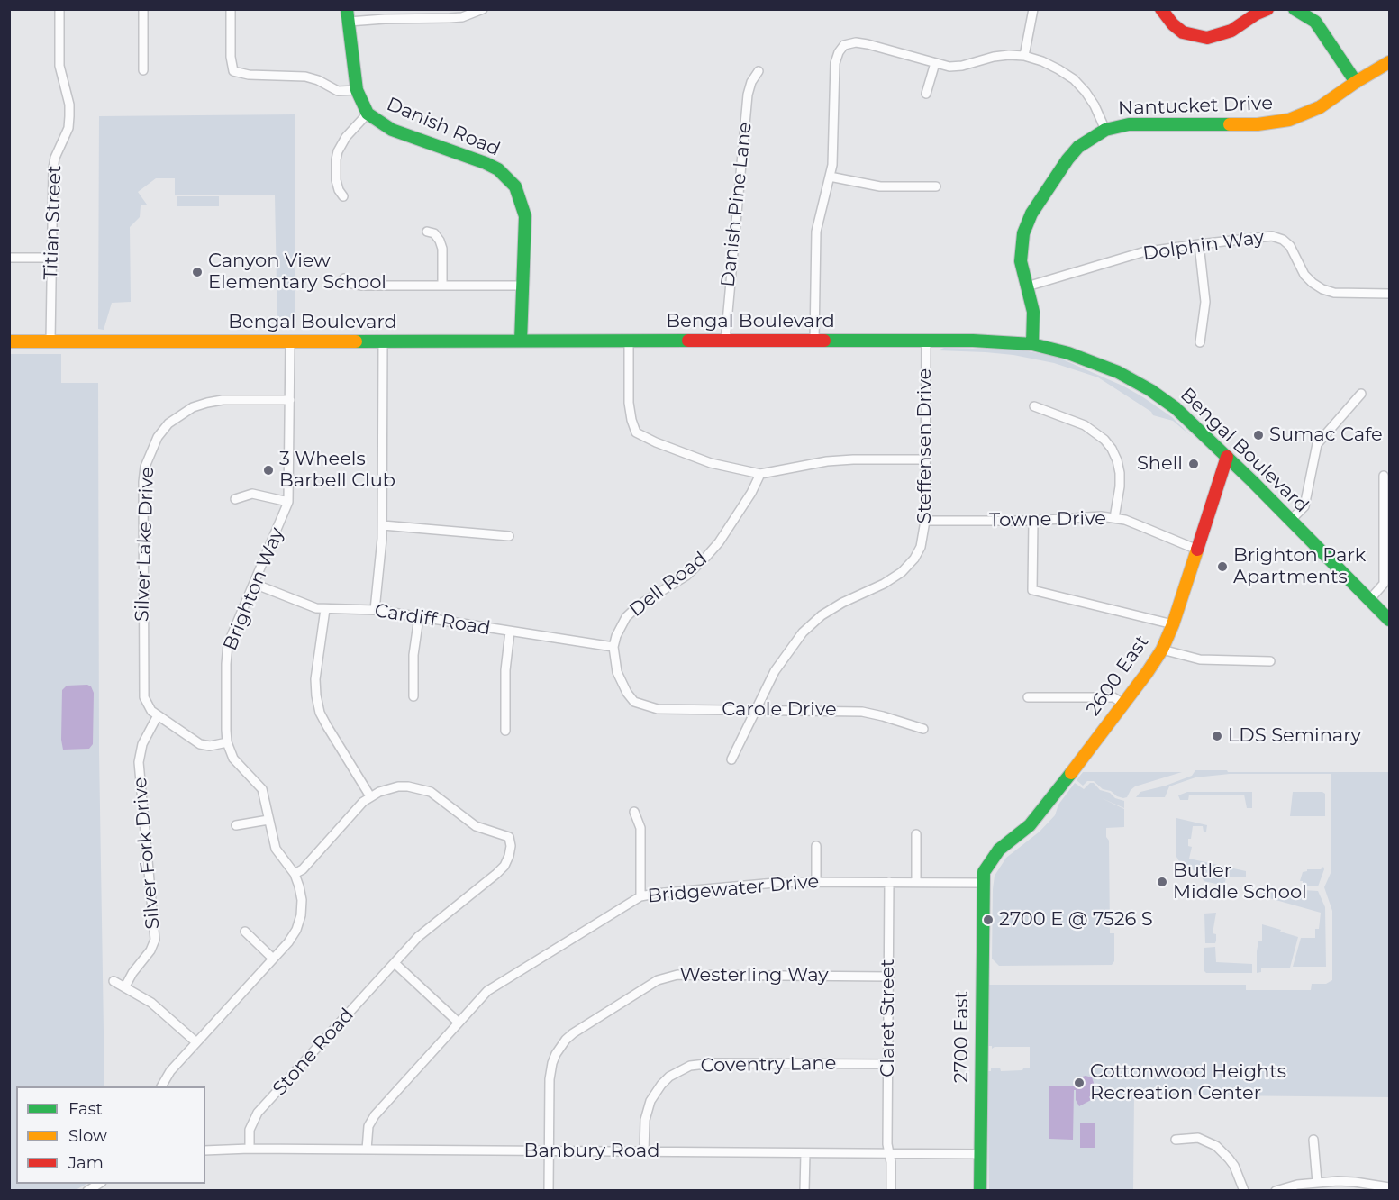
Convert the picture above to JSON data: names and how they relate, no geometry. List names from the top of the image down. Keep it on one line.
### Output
{"streets":{"street":["Nantucket Drive","Danish Road","Danish Pine Lane","Titian Street","Dolphin Way","Bengal Boulevard","Steffensen Drive","Towne Drive","Silver Lake Drive","Dell Road","Brighton Way","Cardiff Road","2600 East","Carole Drive","Silver Fork Drive","Bridgewater Drive","Westerling Way","Claret Street","2700 East","Stone Road","Coventry Lane","Banbury Road"]},"crossings":[["Nantucket Drive","Dolphin Way"],["Nantucket Drive","Bengal Boulevard"],["Danish Road","Bengal Boulevard"],["Danish Pine Lane","Bengal Boulevard"],["Titian Street","Bengal Boulevard"],["Bengal Boulevard","Steffensen Drive"],["Bengal Boulevard","Brighton Way"],["Bengal Boulevard","2600 East"],["Steffensen Drive","Towne Drive"],["Steffensen Drive","Carole Drive"],["Towne Drive","2600 East"],["Silver Lake Drive","Brighton Way"],["Silver Lake Drive","Silver Fork Drive"],["Dell Road","Cardiff Road"],["Dell Road","Carole Drive"],["Brighton Way","Cardiff Road"],["Cardiff Road","Carole Drive"],["2600 East","Bridgewater Drive"],["2600 East","2700 East"],["Bridgewater Drive","Claret Street"],["Bridgewater Drive","2700 East"],["Bridgewater Drive","Banbury Road"],["Westerling Way","Claret Street"],["Westerling Way","Banbury Road"],["Claret Street","Coventry Lane"],["Claret Street","Banbury Road"],["2700 East","Banbury Road"],["Stone Road","Banbury Road"],["Coventry Lane","Banbury Road"]],"places":["Canyon View Elementary School","Sumac Cafe","Shell","3 Wheels Barbell Club","Brighton Park Apartments","LDS Seminary","Butler Middle School","2700 E @ 7526 S","Cottonwood Heights Recreation Center"],"legend":["Fast","Slow","Jam"]}
